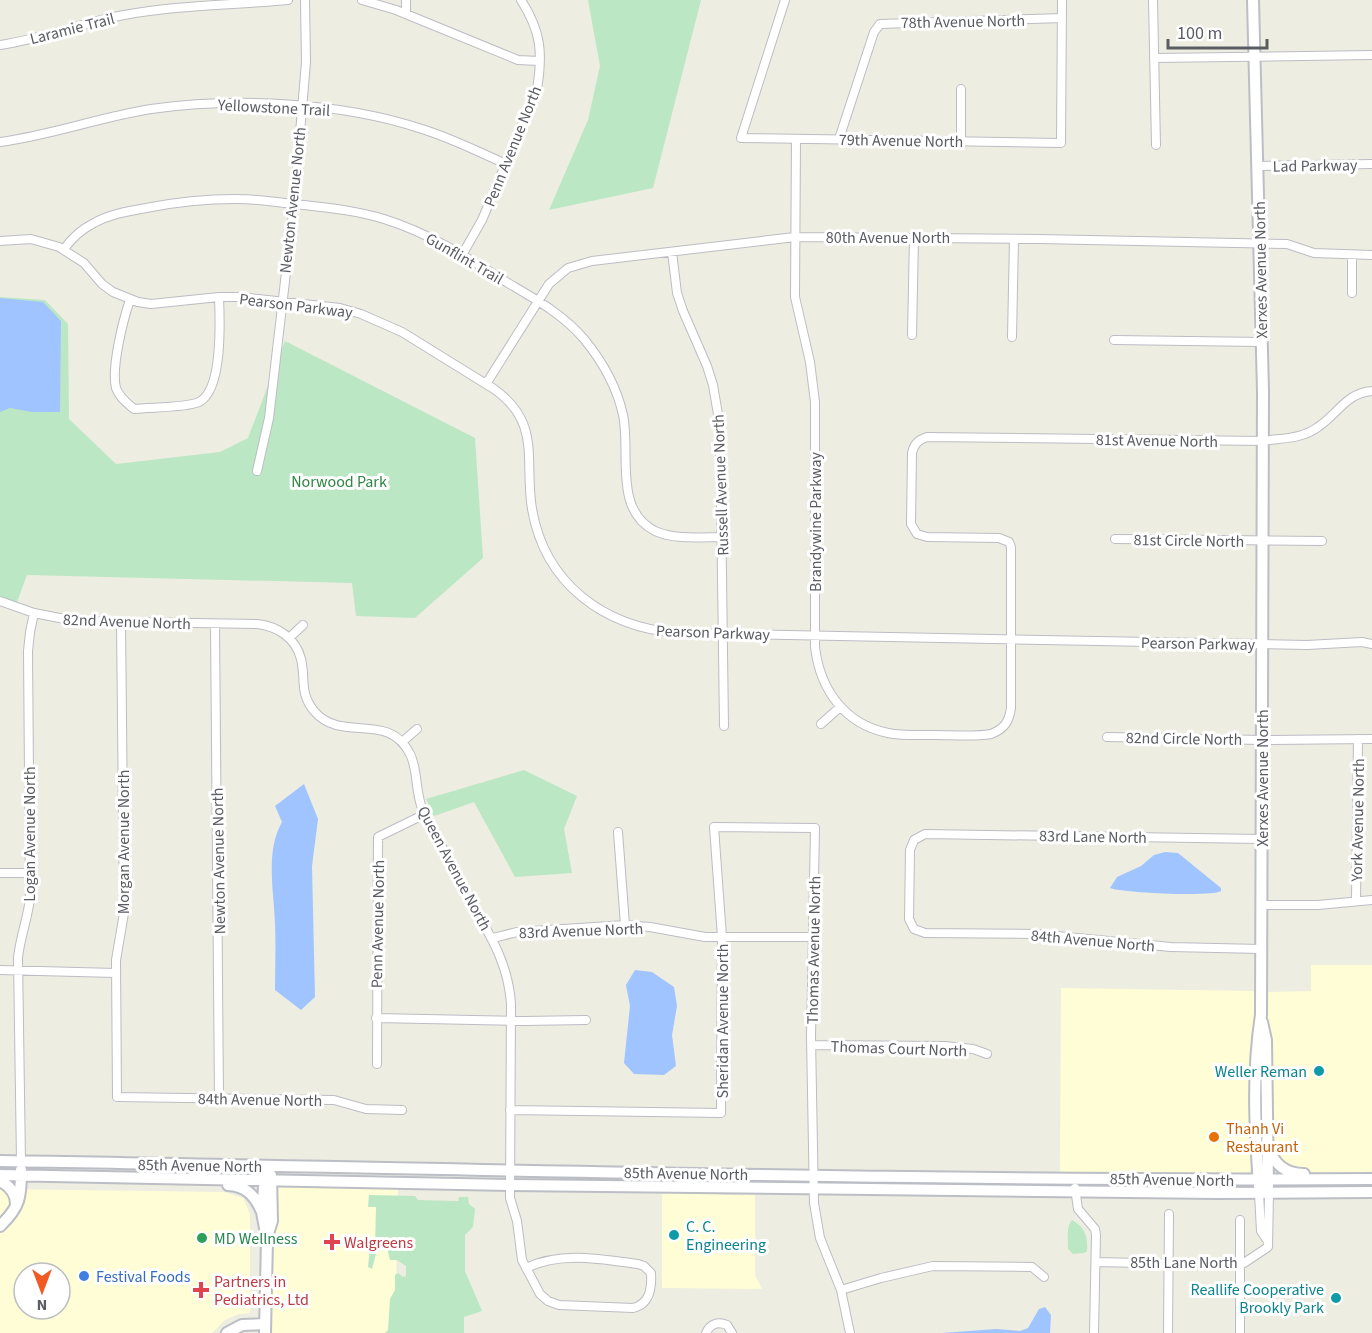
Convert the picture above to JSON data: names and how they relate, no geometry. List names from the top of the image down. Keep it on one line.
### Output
{"streets":{"main road":["Xerxes Avenue North","85th Avenue North"],"street":["78th Avenue North","Laramie Trail","Yellowstone Trail","79th Avenue North","Penn Avenue North","Lad Parkway","Newton Avenue North","80th Avenue North","Gunflint Trail","Pearson Parkway","81st Avenue North","Russell Avenue North","Brandywine Parkway","81st Circle North","82nd Avenue North","82nd Circle North","York Avenue North","Logan Avenue North","83rd Lane North","Morgan Avenue North","Queen Avenue North","83rd Avenue North","84th Avenue North","Thomas Avenue North","Sheridan Avenue North","Thomas Court North","85th Lane North"]},"crossings":[["78th Avenue North","79th Avenue North"],["Yellowstone Trail","Penn Avenue North"],["Yellowstone Trail","Newton Avenue North"],["79th Avenue North","Brandywine Parkway"],["Penn Avenue North","Gunflint Trail"],["Penn Avenue North","Queen Avenue North"],["Lad Parkway","Xerxes Avenue North"],["Newton Avenue North","Gunflint Trail"],["Newton Avenue North","Pearson Parkway"],["Newton Avenue North","82nd Avenue North"],["Newton Avenue North","84th Avenue North"],["80th Avenue North","Gunflint Trail"],["80th Avenue North","Xerxes Avenue North"],["80th Avenue North","Pearson Parkway"],["80th Avenue North","Russell Avenue North"],["80th Avenue North","Brandywine Parkway"],["Gunflint Trail","Pearson Parkway"],["Gunflint Trail","Russell Avenue North"],["Xerxes Avenue North","Pearson Parkway"],["Xerxes Avenue North","81st Avenue North"],["Xerxes Avenue North","81st Circle North"],["Xerxes Avenue North","82nd Circle North"],["Xerxes Avenue North","83rd Lane North"],["Xerxes Avenue North","84th Avenue North"],["Xerxes Avenue North","85th Avenue North"],["Xerxes Avenue North","85th Lane North"],["Pearson Parkway","81st Avenue North"],["Pearson Parkway","Russell Avenue North"],["Pearson Parkway","Brandywine Parkway"],["81st Avenue North","Brandywine Parkway"],["82nd Avenue North","Logan Avenue North"],["82nd Avenue North","Morgan Avenue North"],["Logan Avenue North","85th Avenue North"],["83rd Lane North","84th Avenue North"],["Morgan Avenue North","84th Avenue North"],["Queen Avenue North","83rd Avenue North"],["Queen Avenue North","Sheridan Avenue North"],["Queen Avenue North","85th Avenue North"],["83rd Avenue North","Thomas Avenue North"],["83rd Avenue North","Sheridan Avenue North"],["Thomas Avenue North","Sheridan Avenue North"],["Thomas Avenue North","Thomas Court North"],["Thomas Avenue North","85th Avenue North"]],"parks":["Norwood Park"],"places":{"other":["Weller Reman","Thanh Vi Restaurant","C. C. Engineering","MD Wellness","Festival Foods","Reallife Cooperative Brookly Park"],"health":["Walgreens","Partners in Pediatrics, Ltd"]},"scale_bar":"100 m","north":"bottom"}
